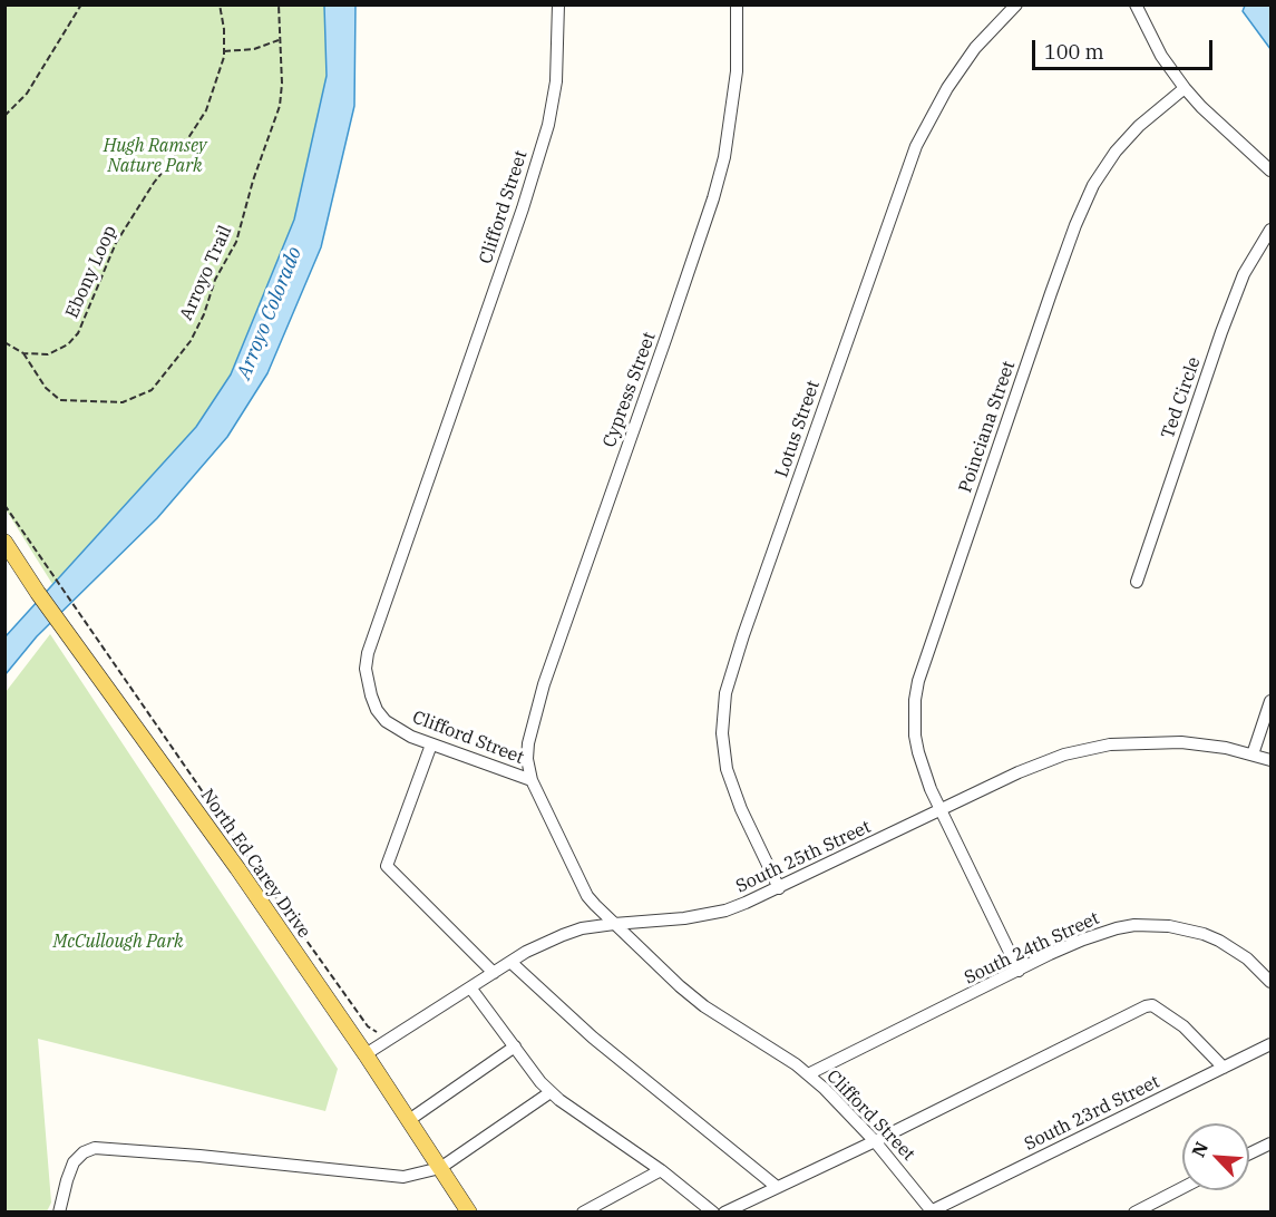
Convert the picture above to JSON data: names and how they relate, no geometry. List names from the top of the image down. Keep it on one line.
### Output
{"streets":{"main road":["North Ed Carey Drive"],"street":["Clifford Street","Cypress Street","Ted Circle","Poinciana Street","Lotus Street","South 25th Street","South 24th Street","South 23rd Street"],"path":["Ebony Loop","Arroyo Trail"]},"crossings":[["Clifford Street","Cypress Street"],["Clifford Street","South 25th Street"],["Clifford Street","South 24th Street"],["Clifford Street","South 23rd Street"],["Ebony Loop","Arroyo Trail"],["Poinciana Street","South 25th Street"],["Poinciana Street","South 24th Street"],["Lotus Street","South 25th Street"],["South 25th Street","North Ed Carey Drive"]],"water":["Arroyo Colorado"],"parks":["Hugh Ramsey Nature Park","McCullough Park"],"scale_bar":"100 m","north":"top left"}
